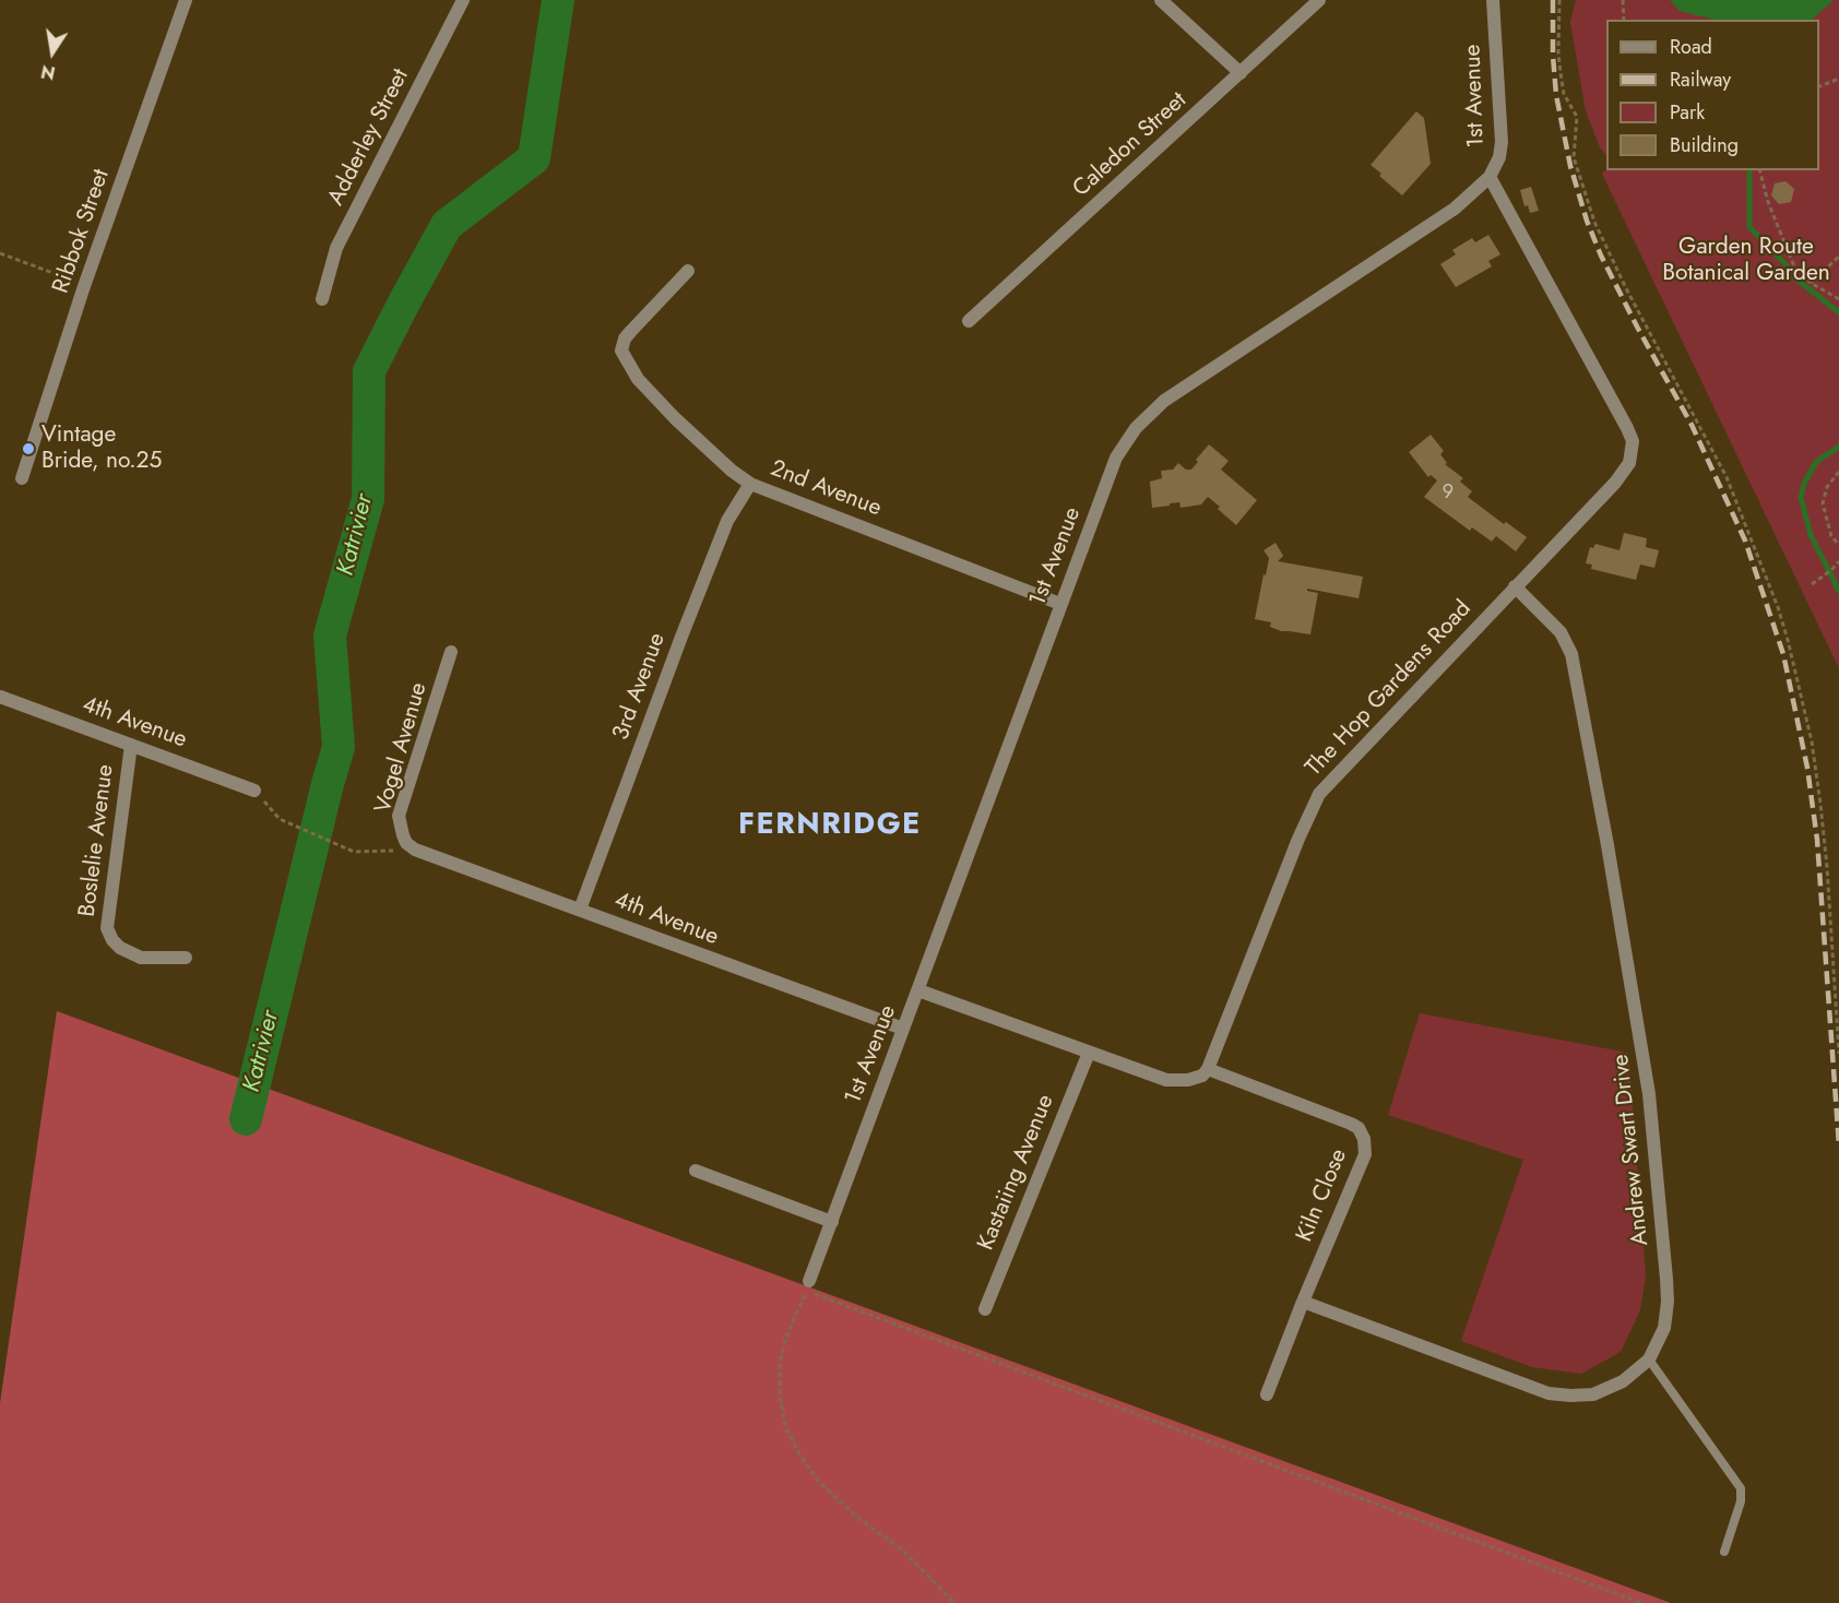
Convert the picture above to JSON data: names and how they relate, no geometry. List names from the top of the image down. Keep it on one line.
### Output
{"streets":{"street":["1st Avenue","Adderley Street","Caledon Street","Ribbok Street","2nd Avenue","3rd Avenue","The Hop Gardens Road","4th Avenue","Vogel Avenue","Boslelie Avenue","Andrew Swart Drive","Kastaiing Avenue","Kiln Close"]},"crossings":[["1st Avenue","2nd Avenue"],["1st Avenue","The Hop Gardens Road"],["1st Avenue","4th Avenue"],["2nd Avenue","3rd Avenue"],["3rd Avenue","4th Avenue"],["The Hop Gardens Road","Andrew Swart Drive"],["The Hop Gardens Road","Kiln Close"],["4th Avenue","Vogel Avenue"],["4th Avenue","Boslelie Avenue"],["Andrew Swart Drive","Kiln Close"]],"districts":["FERNRIDGE"],"water":["Katrivier"],"parks":["Garden Route Botanical Garden"],"places":["Vintage Bride, no.25"],"house_numbers":["9"],"legend":["Road","Railway","Park","Building"],"north":"bottom"}
